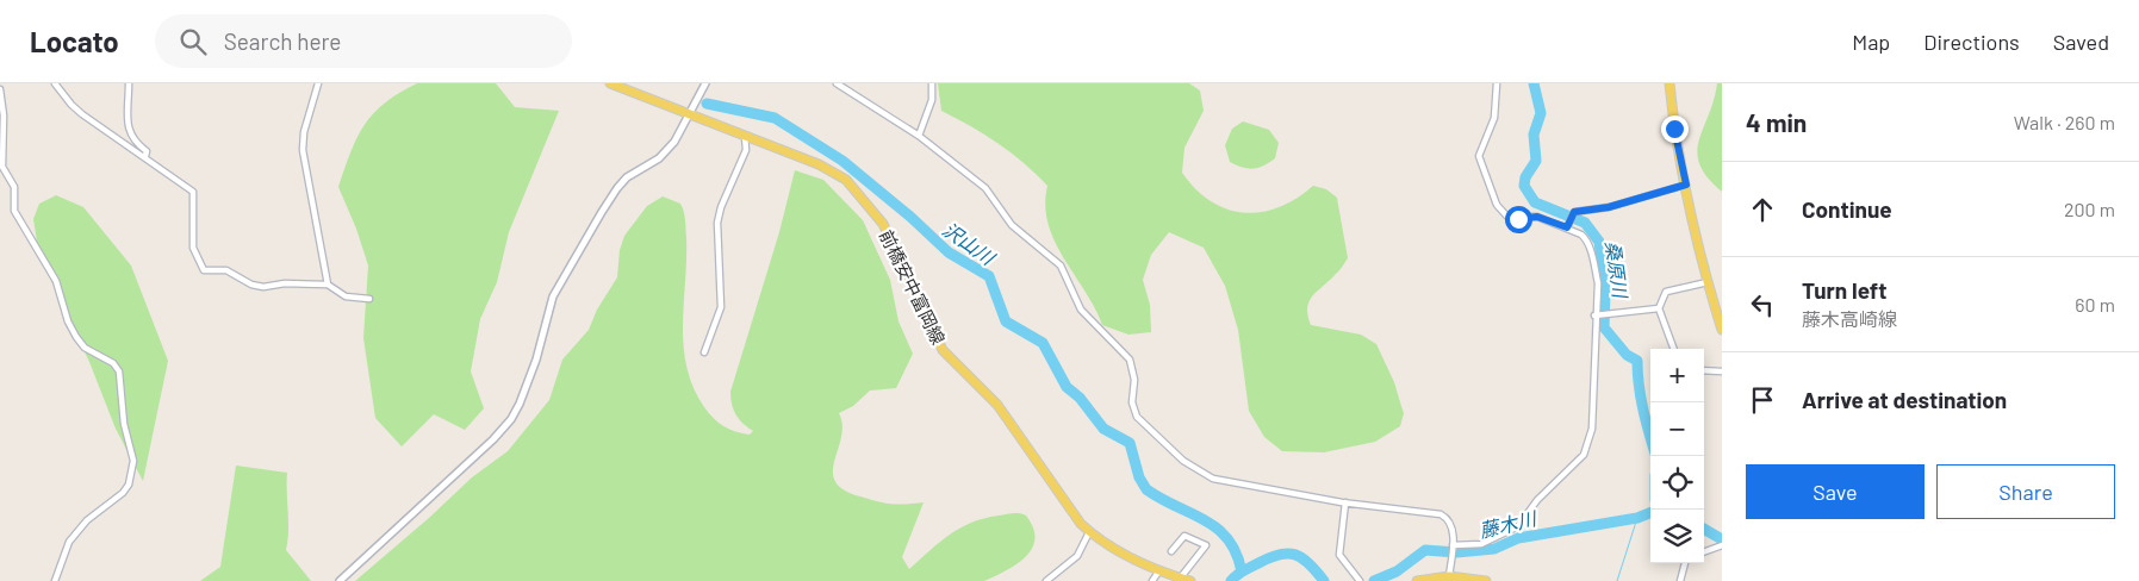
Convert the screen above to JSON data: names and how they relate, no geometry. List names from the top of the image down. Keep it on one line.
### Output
{"streets":{"main road":["前橋安中富岡線"]},"water":["沢山川","桑原川","藤木川"],"page":{"header":"Locato","search":"Search here","nav":["Map","Directions","Saved"],"heading":["4 min","Walk · 260 m"],"list":[["Continue","200 m"],["Turn left","藤木高崎線","60 m"],"Arrive at destination"],"map_buttons":["+","−"],"buttons":["Save","Share"]}}
